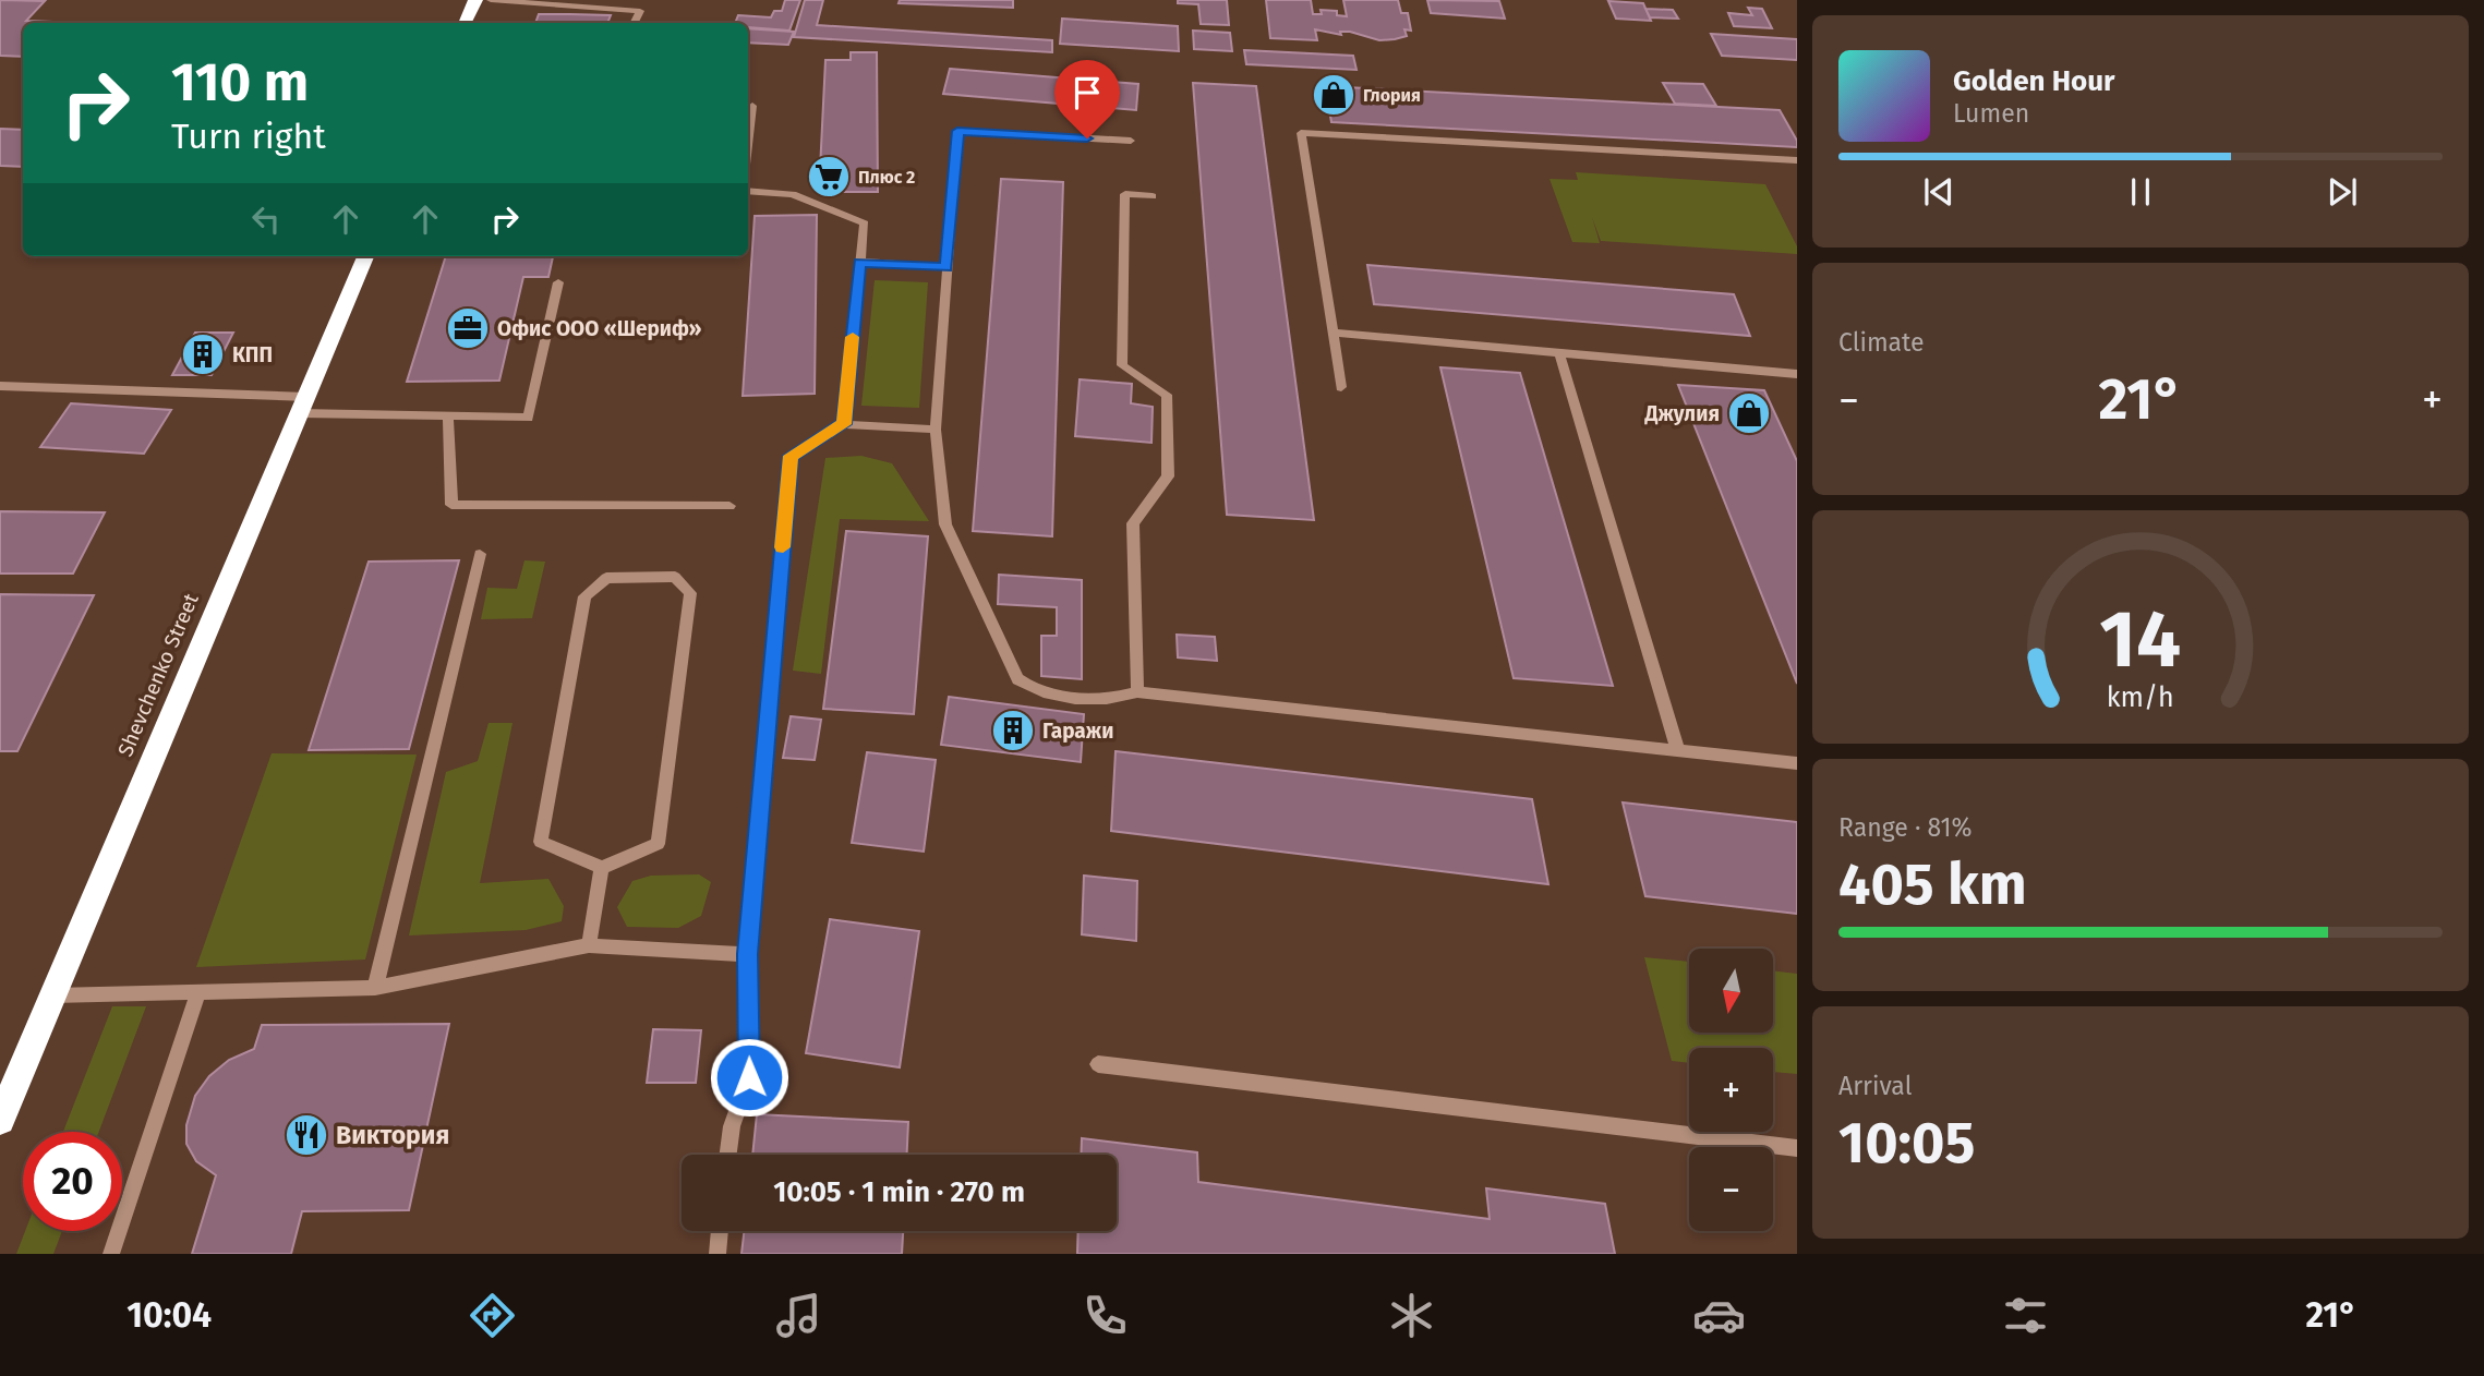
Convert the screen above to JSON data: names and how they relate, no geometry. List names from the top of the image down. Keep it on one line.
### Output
{"streets":{"highway":["Shevchenko Street"]},"places":{"shop":["Глория","Джулия"],"supermarket":["Плюс 2"],"office":["Офис ООО «Шериф»"],"building":["КПП","Гаражи"],"restaurant":["Виктория"]},"north":"bottom","page":{"turn":["110 m","Turn right"],"song":["Golden Hour","Lumen"],"tile":["Climate",["Range · 81%","405 km"],["Arrival","10:05"]],"heat":["−","21°","+"],"map_buttons":["+","−"],"limit":"20","trip":"10:05 · 1 min · 270 m","tabs":["10:04","21°"],"gauge":["14","km/h"]}}
